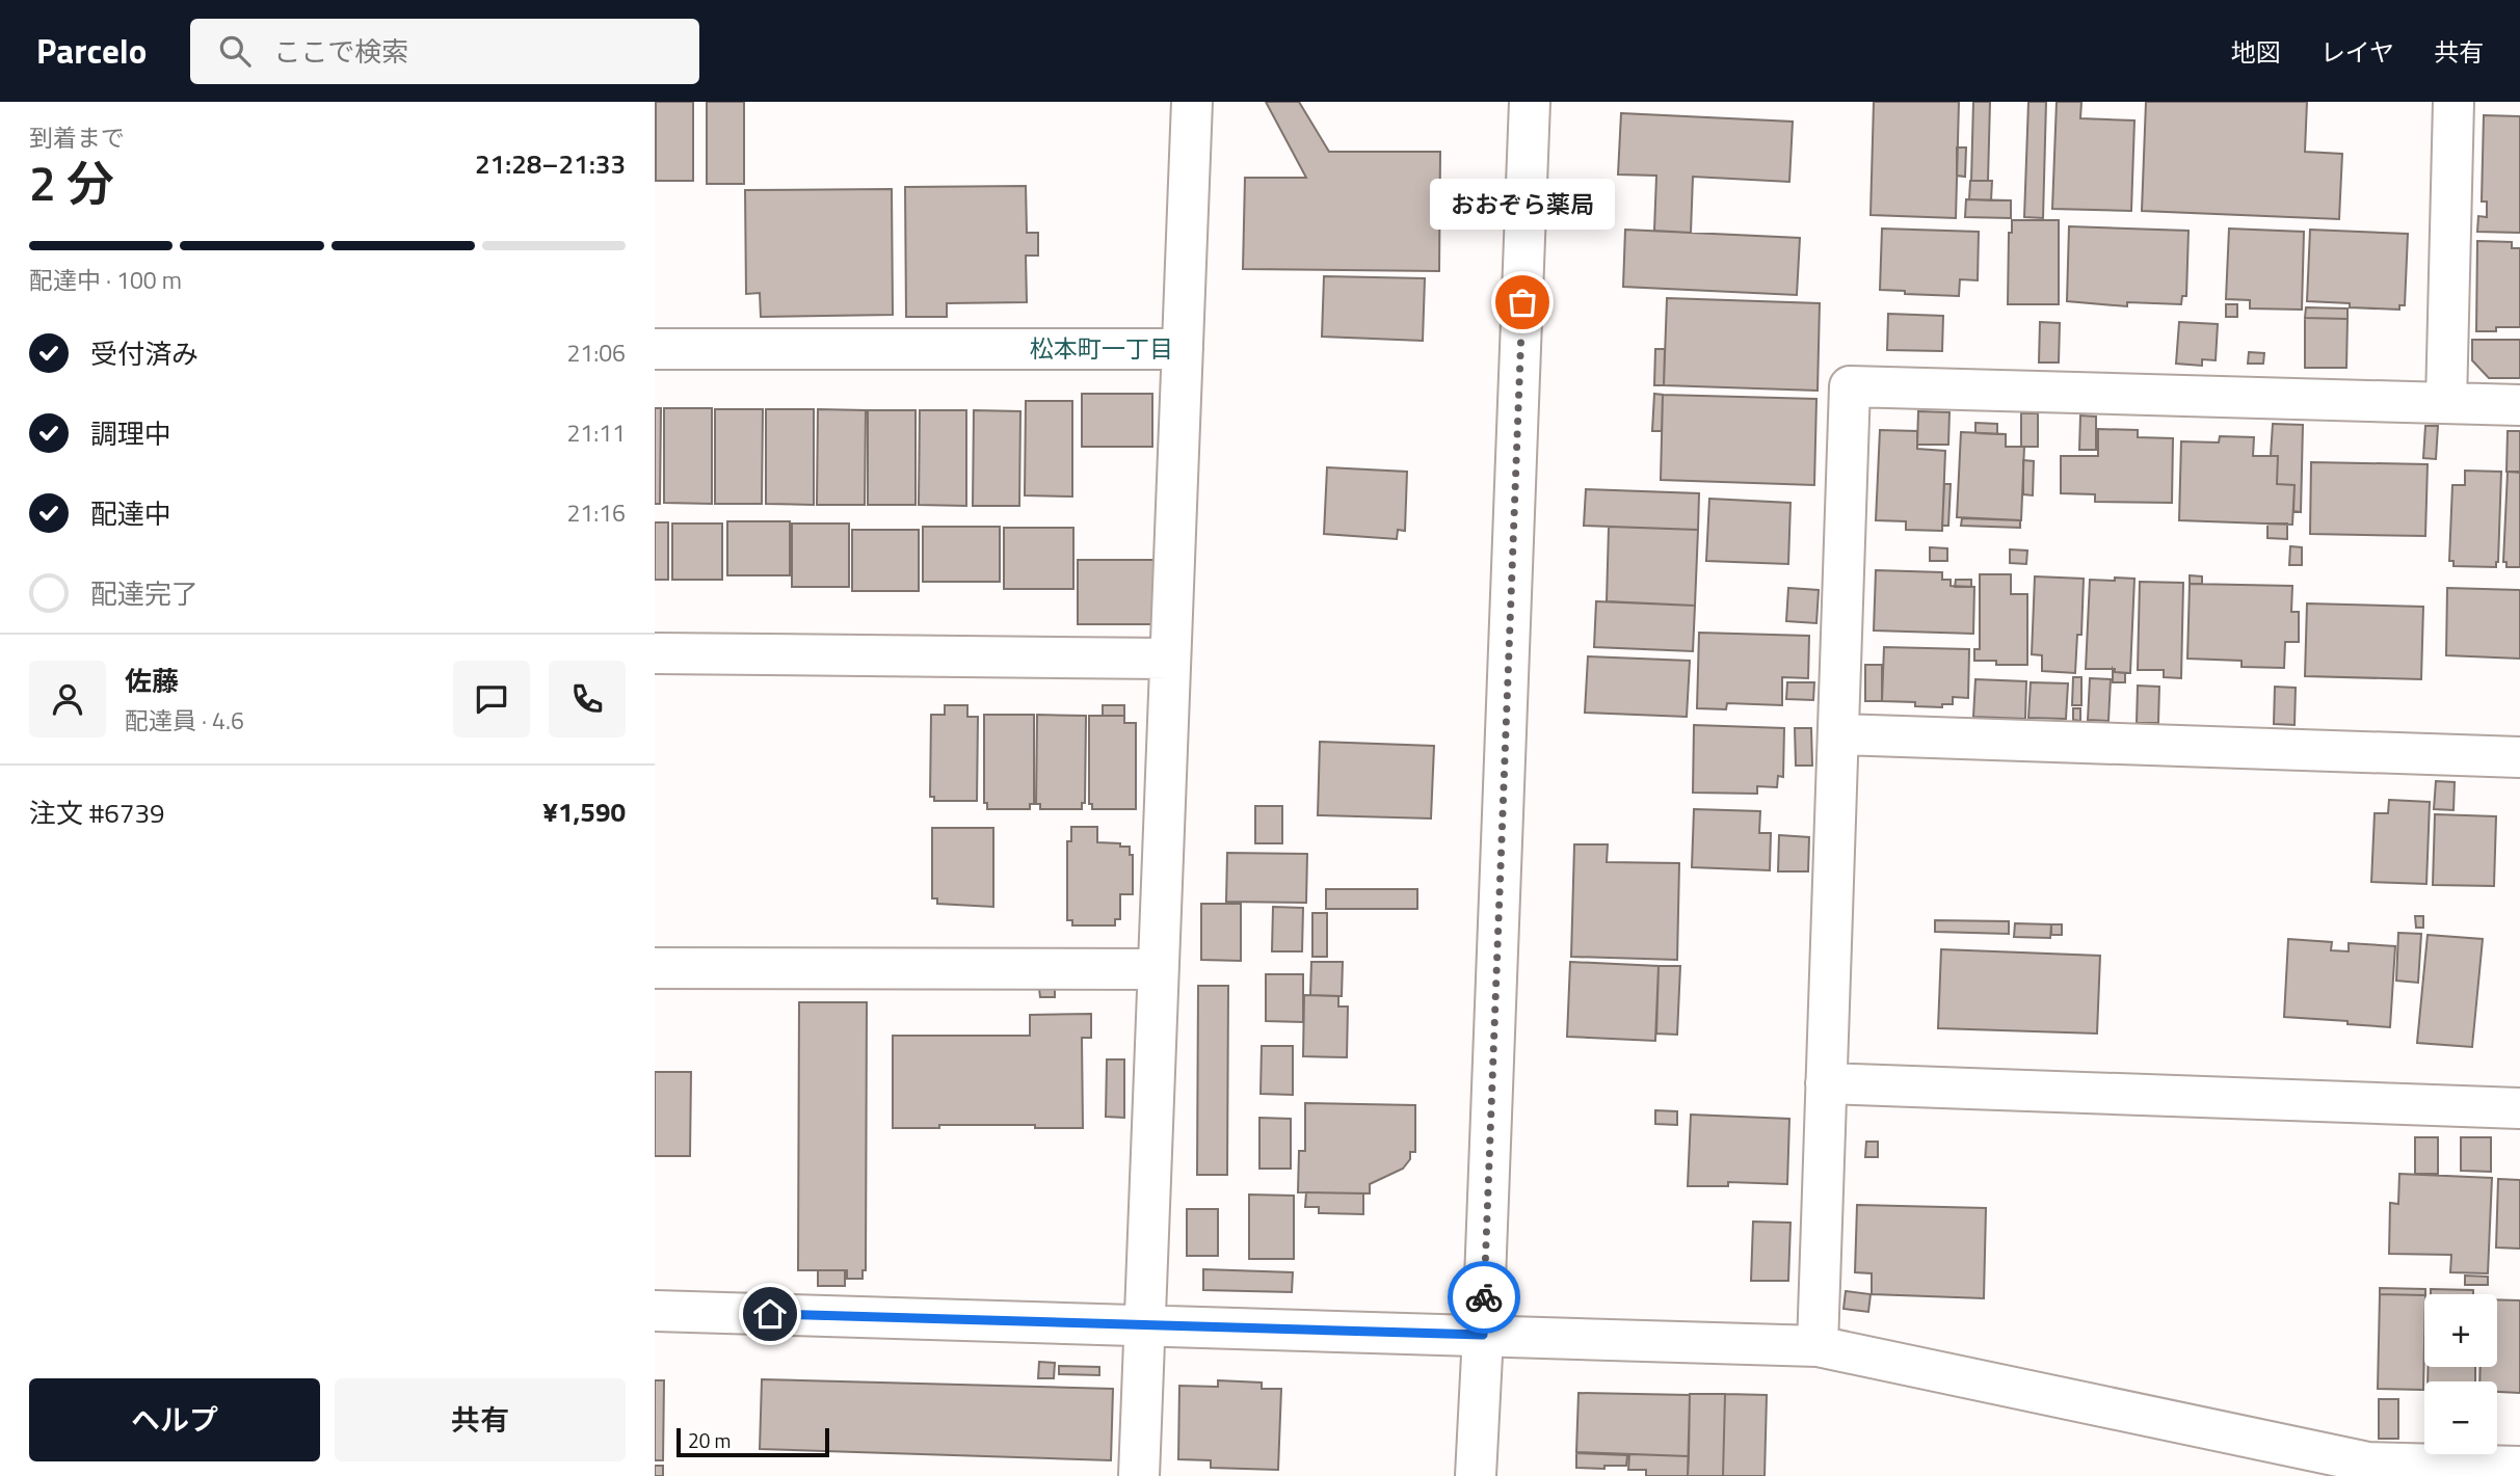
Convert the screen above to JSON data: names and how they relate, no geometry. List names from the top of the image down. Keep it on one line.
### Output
{"districts":["松本町一丁目"],"places":["おおぞら薬局"],"scale_bar":"20 m","page":{"header":"Parcelo","search":"ここで検索","nav":["地図","レイヤ","共有"],"heading":["2 分","到着まで","21:28–21:33"],"panel":["佐藤","配達員 · 4.6","注文 #6739","¥1,590"],"bubble":"おおぞら薬局","bar":"配達中 · 100 m","list":[["受付済み","21:06"],["調理中","21:11"],["配達中","21:16"],"配達完了"],"map_buttons":["+","−"],"buttons":["ヘルプ","共有"],"scale":"20 m"}}
